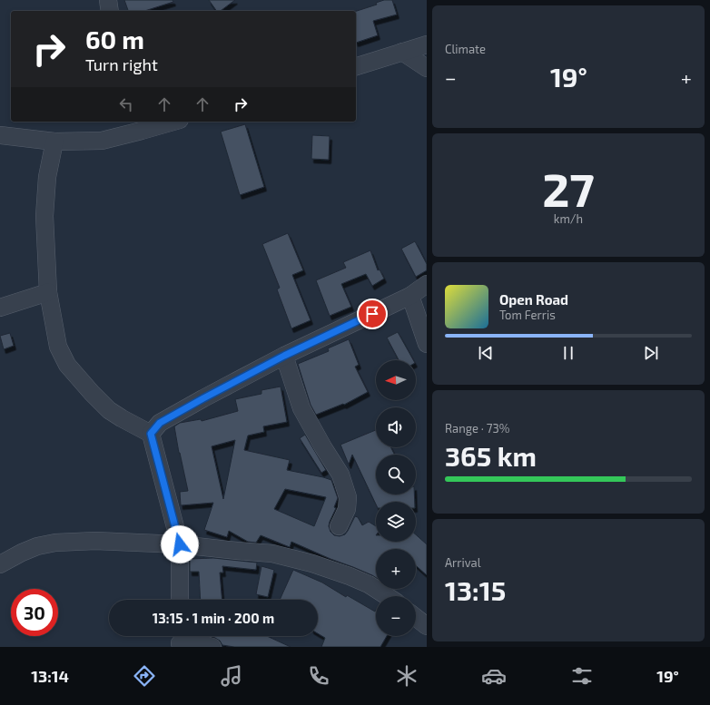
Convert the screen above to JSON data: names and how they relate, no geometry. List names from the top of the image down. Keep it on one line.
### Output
{"north":"left","page":{"tile":["Climate",["27","km/h"],["Range · 73%","365 km"],["Arrival","13:15"]],"turn":["60 m","Turn right"],"heat":["−","19°","+"],"song":["Open Road","Tom Ferris"],"map_buttons":["+","−"],"limit":"30","trip":"13:15 · 1 min · 200 m","tabs":["13:14","19°"]}}
